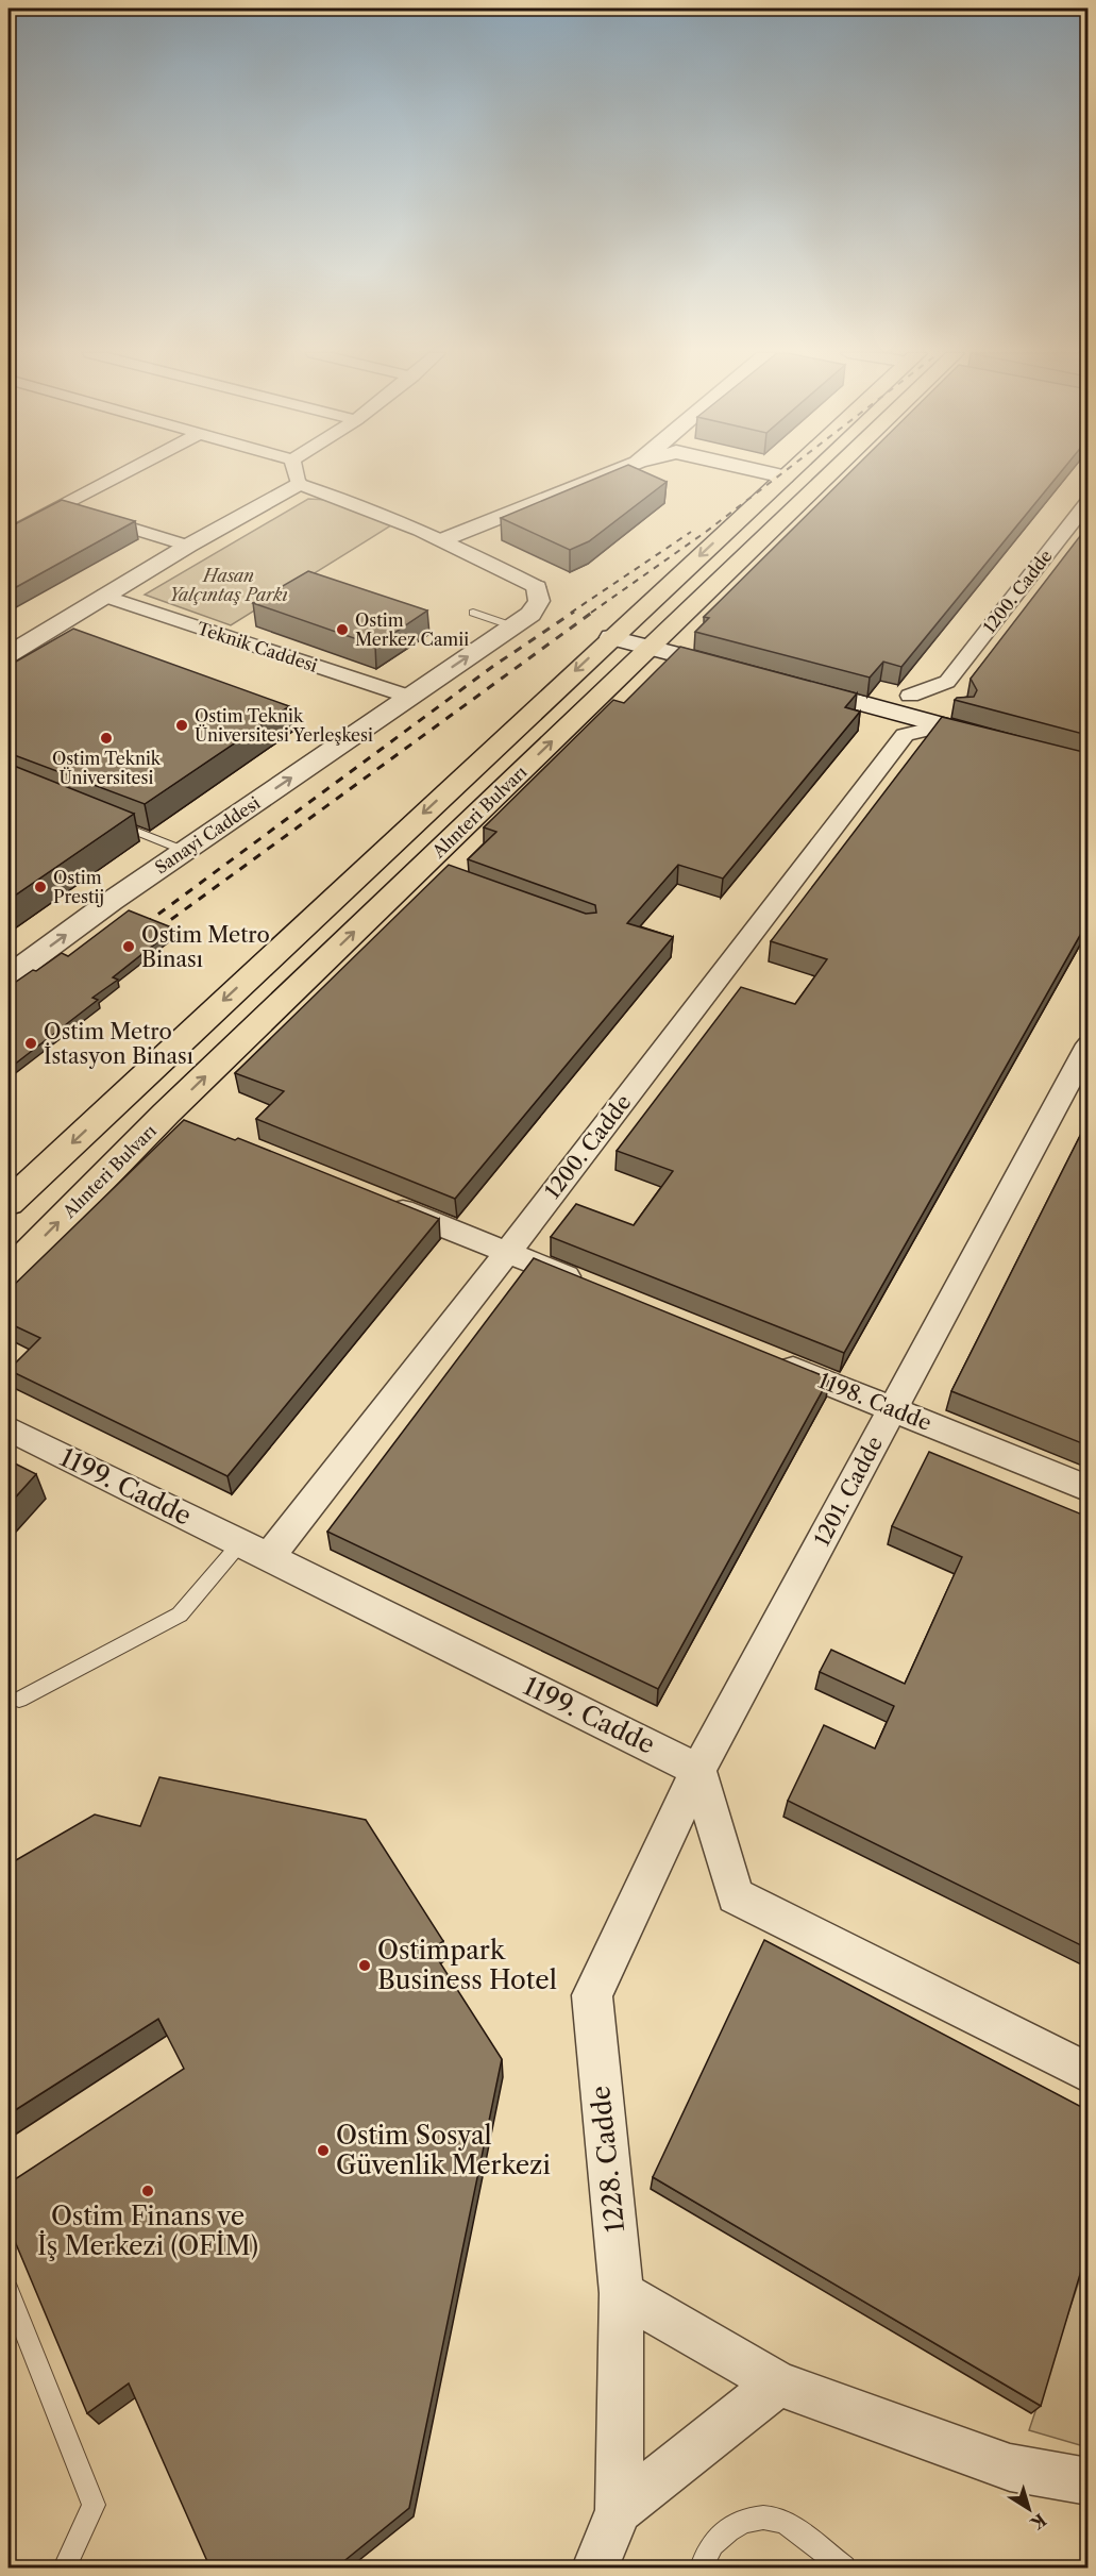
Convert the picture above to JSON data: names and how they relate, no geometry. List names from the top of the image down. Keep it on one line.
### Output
{"streets":{"main road":["Alınteri Bulvarı"],"street":["1200. Cadde","Teknik Caddesi","Sanayi Caddesi","1198. Cadde","1199. Cadde","1201. Cadde","1228. Cadde"]},"crossings":[["1200. Cadde","1199. Cadde"],["Teknik Caddesi","Sanayi Caddesi"],["1198. Cadde","1201. Cadde"],["1199. Cadde","1201. Cadde"],["1199. Cadde","1228. Cadde"],["1201. Cadde","1228. Cadde"]],"parks":["Hasan Yalçıntaş Parkı"],"places":["Ostim Merkez Camii","Ostim Teknik Üniversitesi Yerleşkesi","Ostim Teknik Üniversitesi","Ostim Prestij","Ostim Metro Binası","Ostim Metro İstasyon Binası","Ostimpark Business Hotel","Ostim Sosyal Güvenlik Merkezi","Ostim Finans ve İş Merkezi (OFİM)"],"north":"bottom right"}
